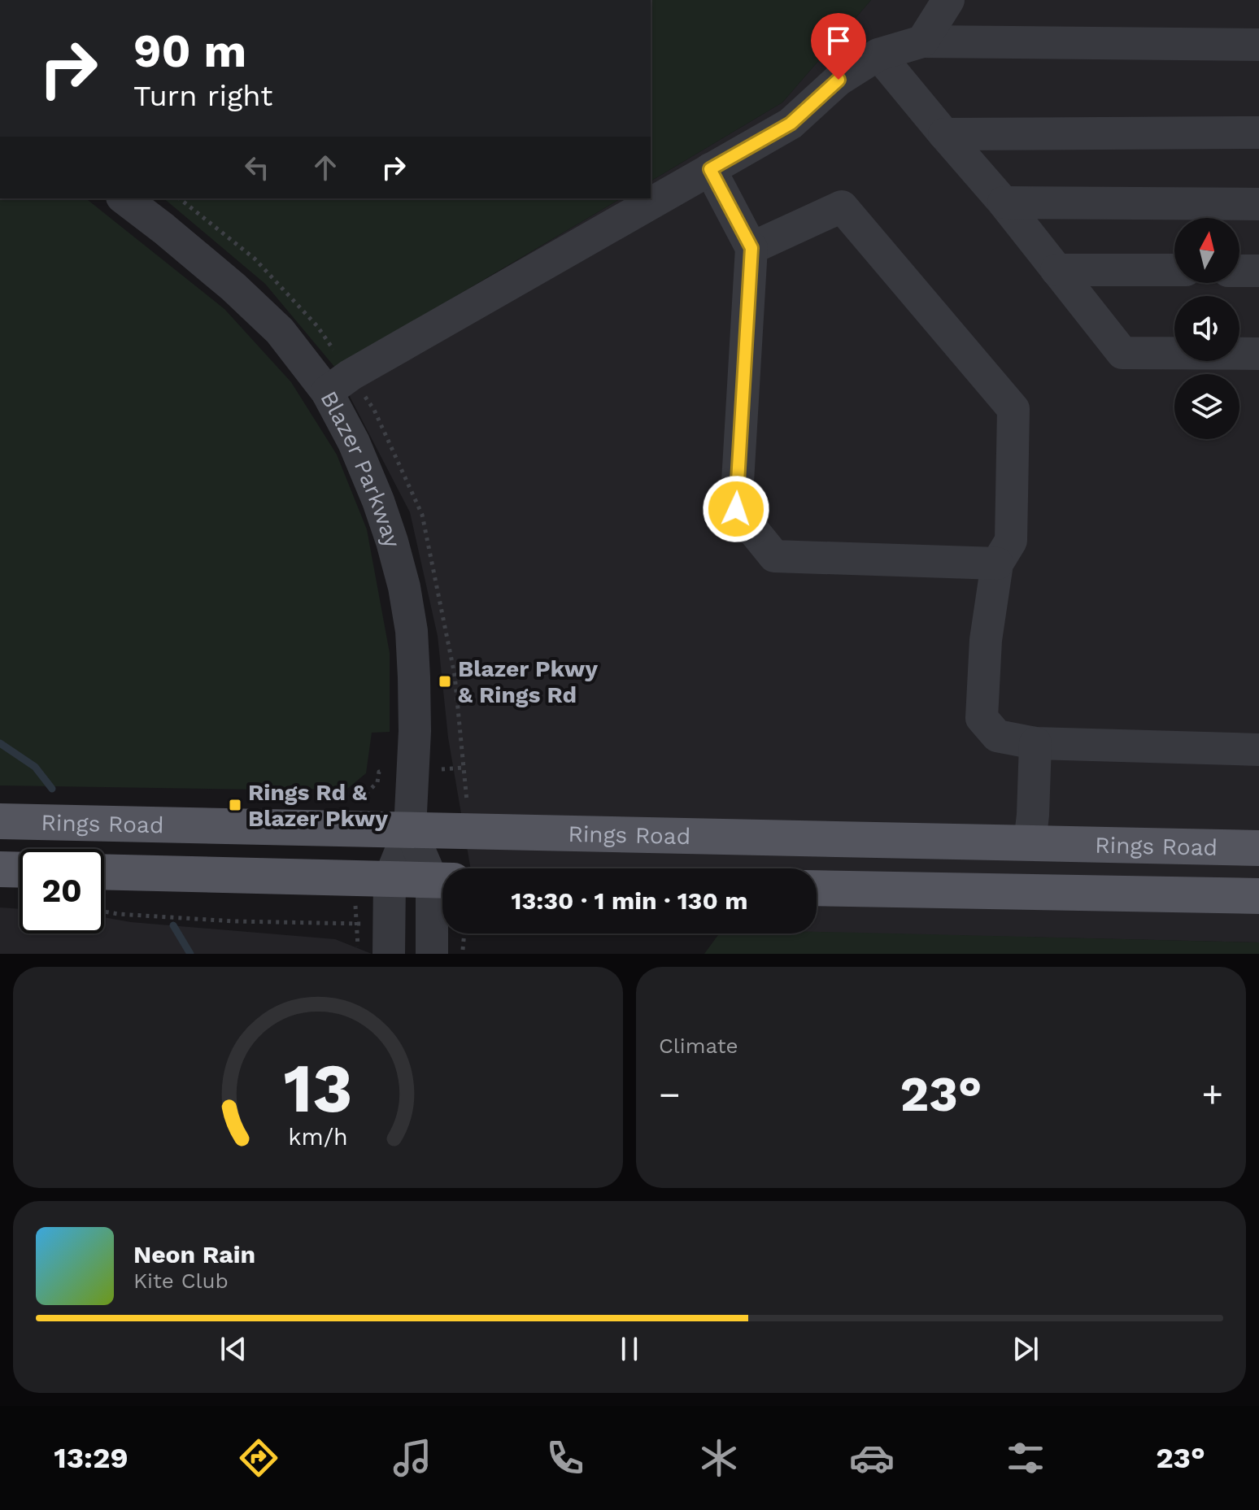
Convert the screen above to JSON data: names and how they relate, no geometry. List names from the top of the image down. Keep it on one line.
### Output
{"streets":{"main road":["Rings Road"],"street":["Blazer Parkway"]},"crossings":[["Blazer Parkway","Rings Road"]],"places":{"transit":["Blazer Pkwy & Rings Rd","Rings Rd & Blazer Pkwy"]},"north":"top","page":{"turn":["90 m","Turn right"],"limit":"20","trip":"13:30 · 1 min · 130 m","tile":"Climate","heat":["−","23°","+"],"song":["Neon Rain","Kite Club"],"tabs":["13:29","23°"],"gauge":["13","km/h"]}}
